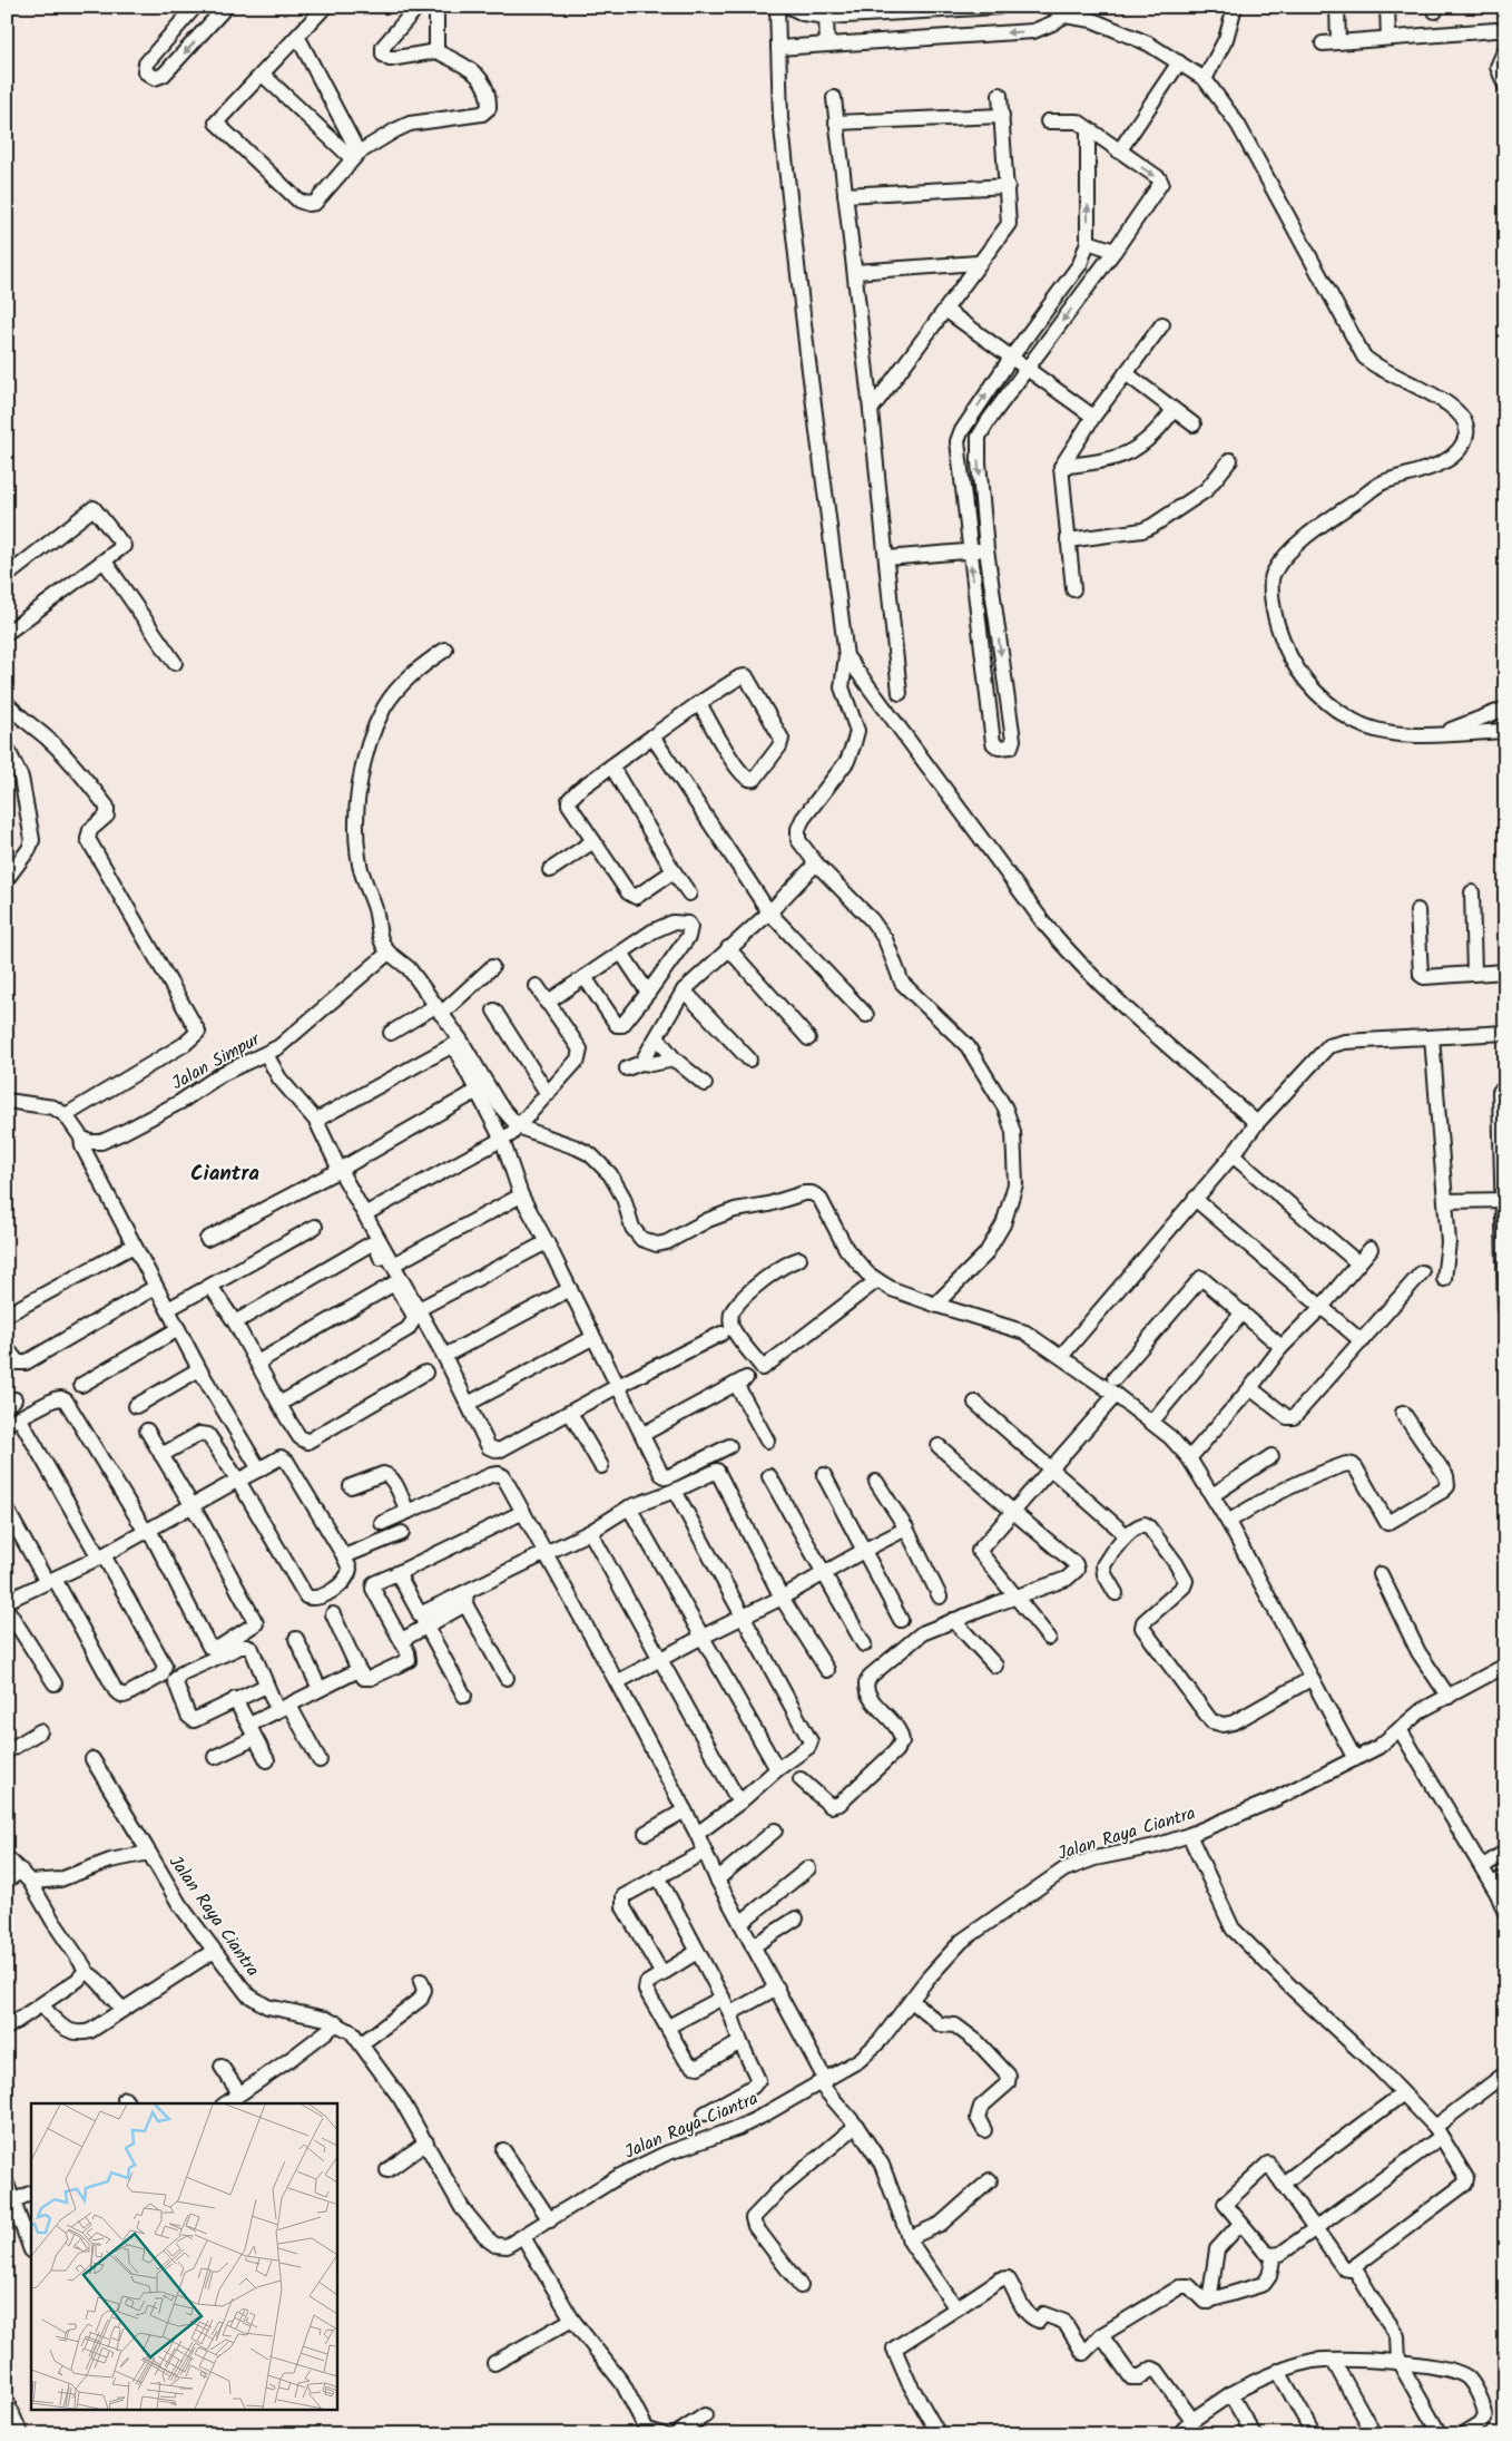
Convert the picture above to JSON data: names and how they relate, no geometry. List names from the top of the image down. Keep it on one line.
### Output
{"streets":{"street":["Jalan Simpur","Jalan Raya Ciantra"]},"districts":["Ciantra"]}
